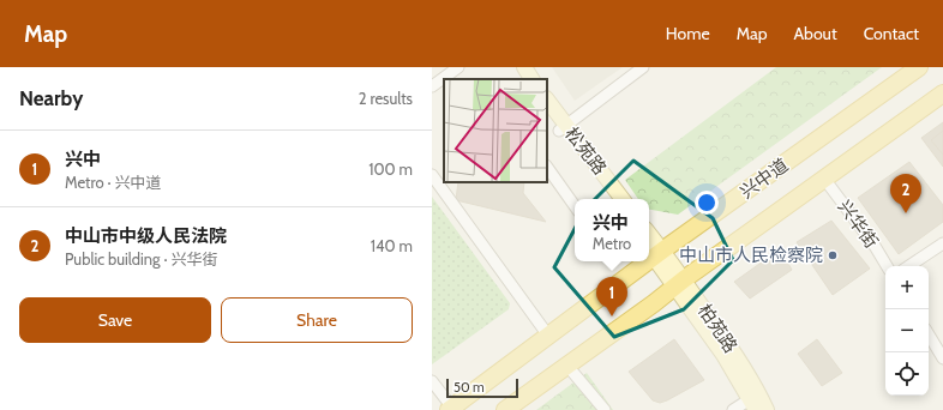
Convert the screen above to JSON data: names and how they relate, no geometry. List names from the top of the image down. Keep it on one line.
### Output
{"streets":{"main road":["兴中道"],"street":["松苑路","兴华街","柏苑路"]},"crossings":[["兴中道","兴华街"],["兴中道","柏苑路"]],"places":["中山市人民检察院"],"scale_bar":"50 m","page":{"header":"Map","nav":["Home","Map","About","Contact"],"heading":["Nearby","2 results"],"list":[{"mark":"1","name":"兴中","note":"Metro · 兴中道","value":"100 m"},{"mark":"2","name":"中山市中级人民法院","note":"Public building · 兴华街","value":"140 m"}],"pins":["2","1"],"popup":["兴中","Metro"],"map_buttons":["+","−"],"buttons":["Save","Share"],"scale":"50 m"}}
